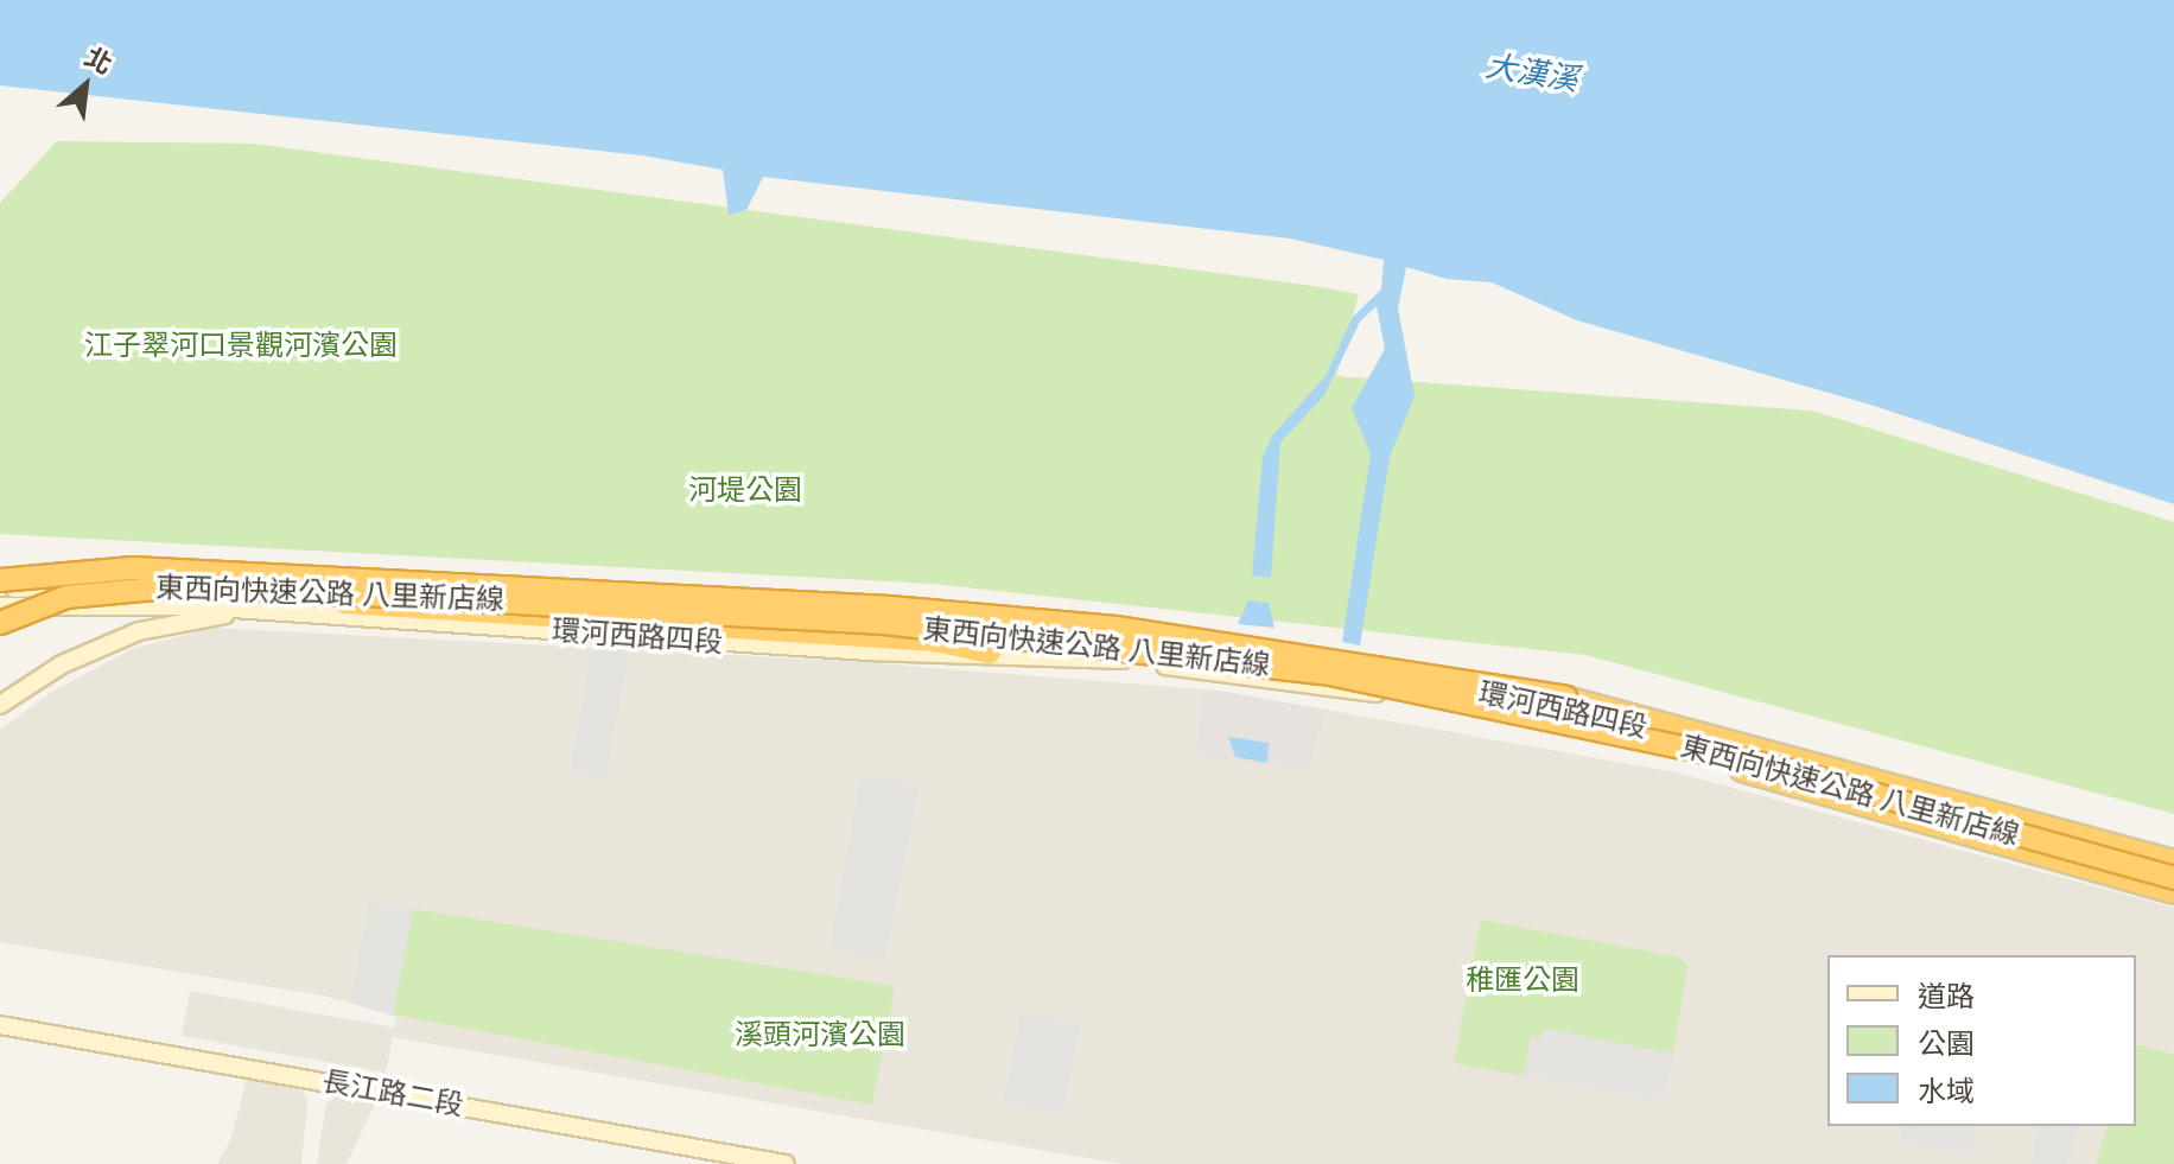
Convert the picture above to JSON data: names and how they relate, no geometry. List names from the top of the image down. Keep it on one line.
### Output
{"streets":{"highway":["東西向快速公路 八里新店線"],"main road":["環河西路四段","長江路二段"]},"crossings":[["東西向快速公路 八里新店線","環河西路四段"]],"water":["大漢溪"],"parks":["江子翠河口景觀河濱公園","河堤公園","稚匯公園","溪頭河濱公園"],"legend":["道路","公園","水域"],"north":"top right"}
